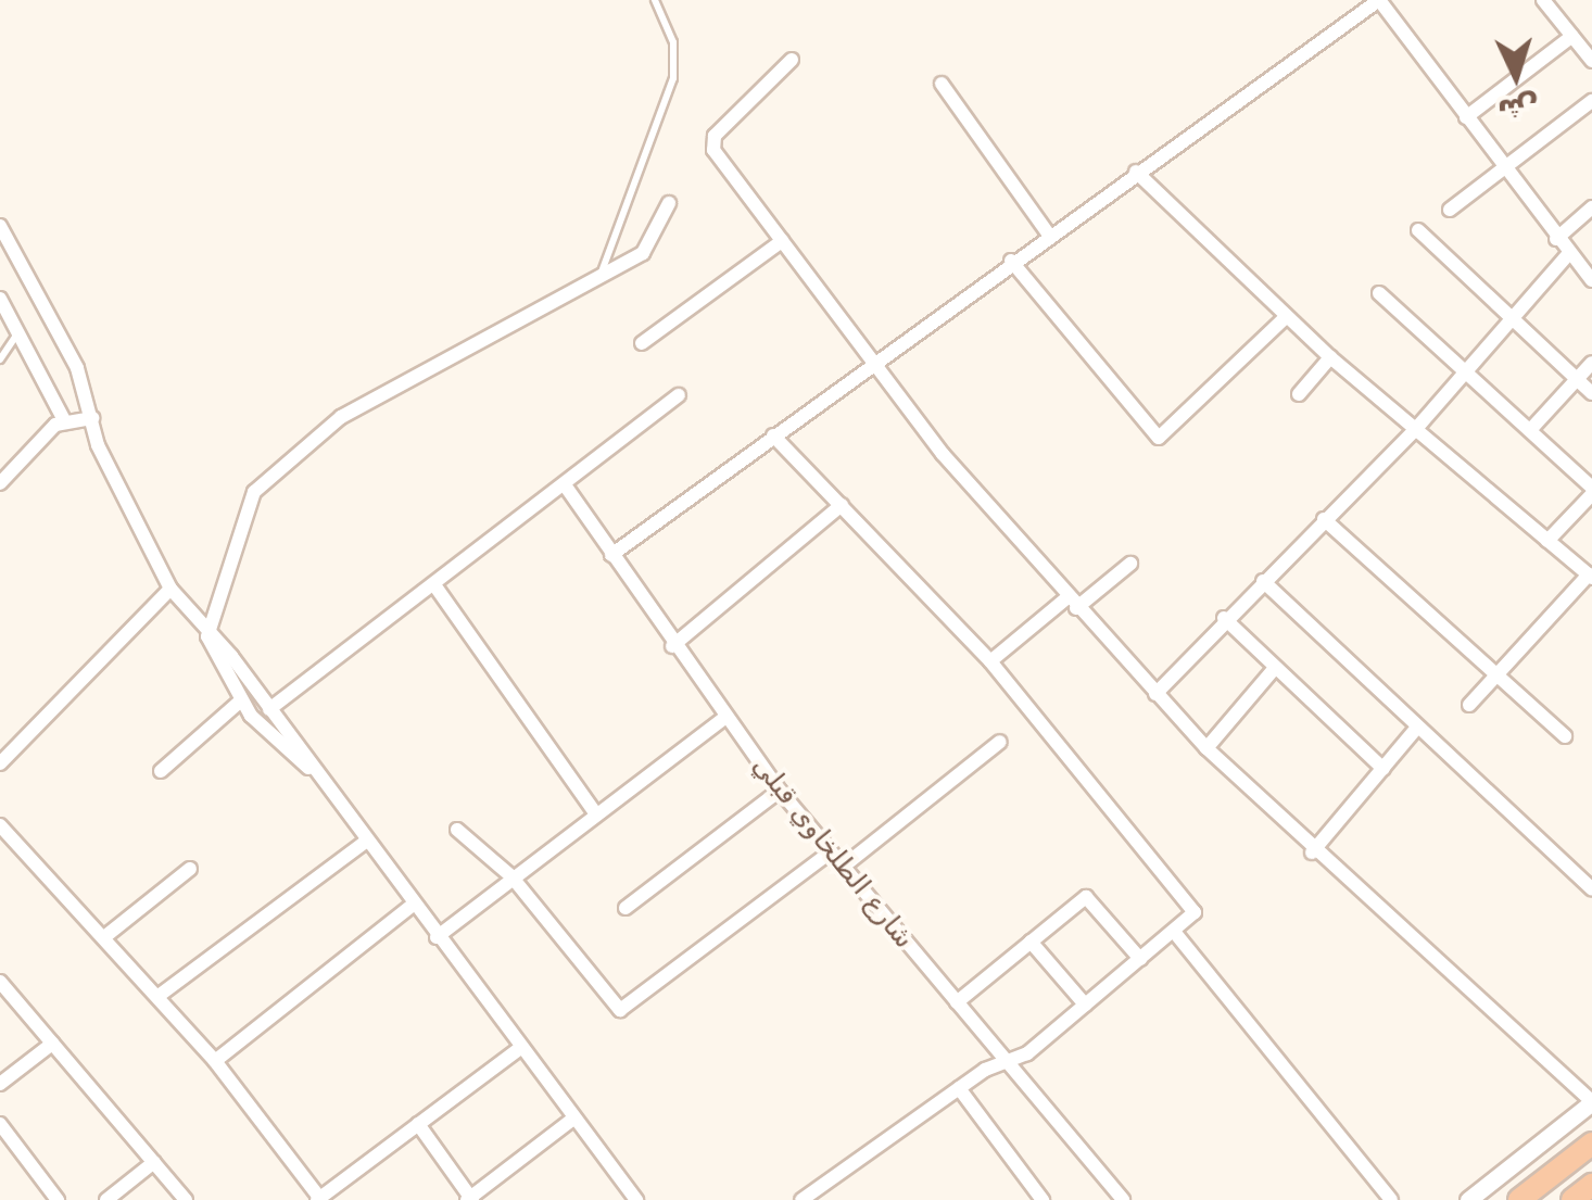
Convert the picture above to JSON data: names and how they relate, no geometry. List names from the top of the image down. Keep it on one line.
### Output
{"streets":{"street":["شارع الطلخاوي قبلي"]},"north":"bottom"}
